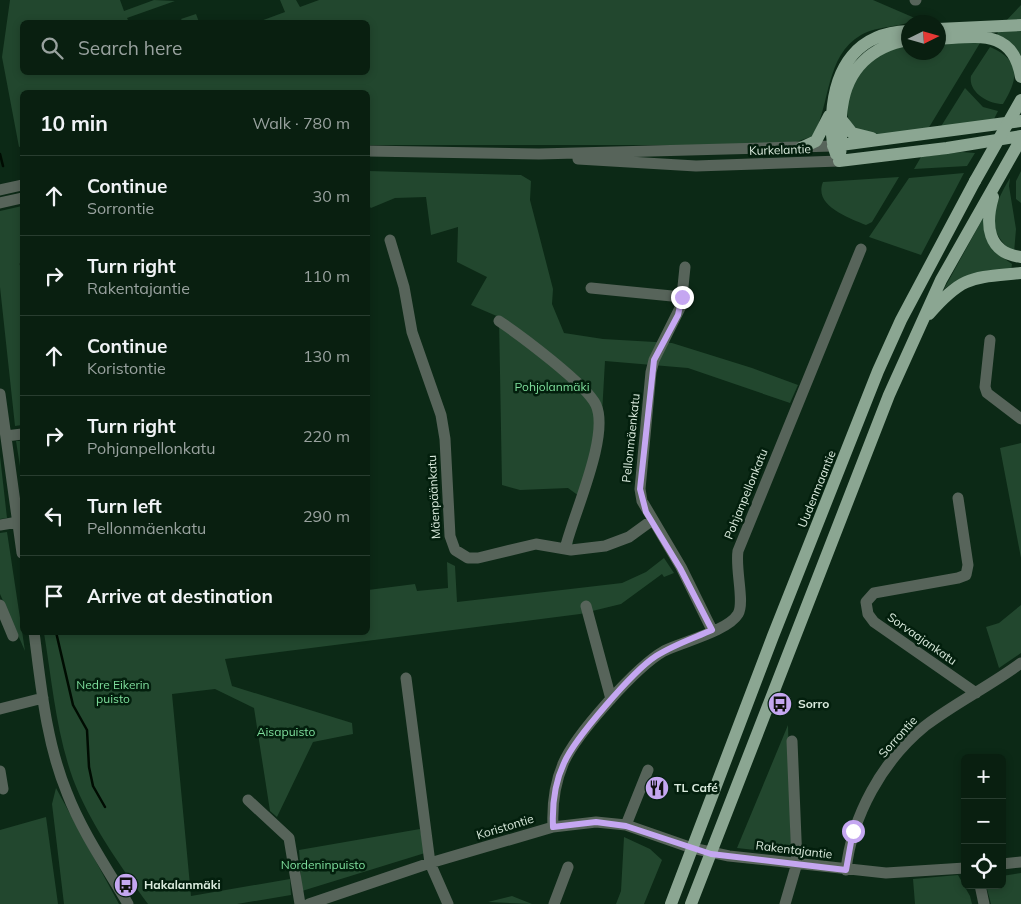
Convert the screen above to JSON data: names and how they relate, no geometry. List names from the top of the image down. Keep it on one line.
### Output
{"streets":{"main road":["Kurkelantie","Uudenmaantie"],"street":["Pellonmäenkatu","Pohjanpellonkatu","Mäenpäänkatu","Sorvaajankatu","Sorrontie","Koristontie","Rakentajantie"]},"crossings":[["Pellonmäenkatu","Pohjanpellonkatu"],["Pellonmäenkatu","Mäenpäänkatu"],["Uudenmaantie","Koristontie"],["Pohjanpellonkatu","Koristontie"],["Sorvaajankatu","Sorrontie"],["Sorrontie","Rakentajantie"],["Koristontie","Rakentajantie"]],"parks":["Pohjolanmäki","Nedre Eikerin puisto","Aisapuisto","Nordeninpuisto"],"places":{"bus stop":["Sorro","Hakalanmäki"],"restaurant":["TL Café"]},"north":"right","page":{"search":"Search here","heading":["10 min","Walk · 780 m"],"list":[["Continue","Sorrontie","30 m"],["Turn right","Rakentajantie","110 m"],["Continue","Koristontie","130 m"],["Turn right","Pohjanpellonkatu","220 m"],["Turn left","Pellonmäenkatu","290 m"],"Arrive at destination"],"map_buttons":["+","−"]}}
